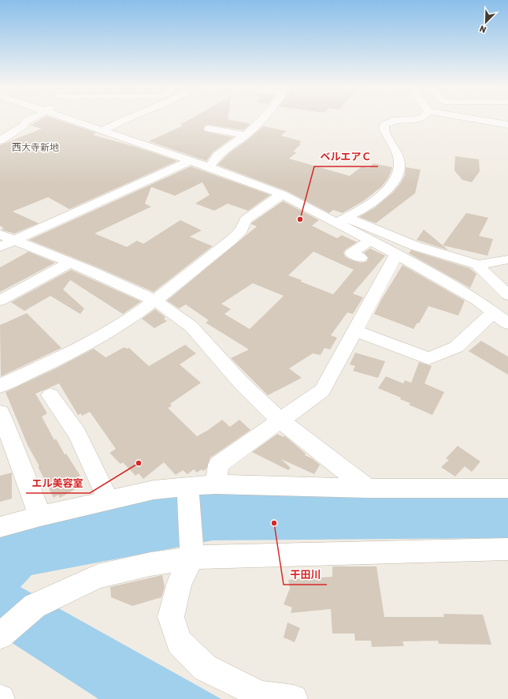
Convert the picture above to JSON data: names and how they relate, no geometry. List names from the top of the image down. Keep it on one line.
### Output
{"districts":["西大寺新地"],"places":["ベルエアＣ","エル美容室","干田川"],"north":"bottom left"}
